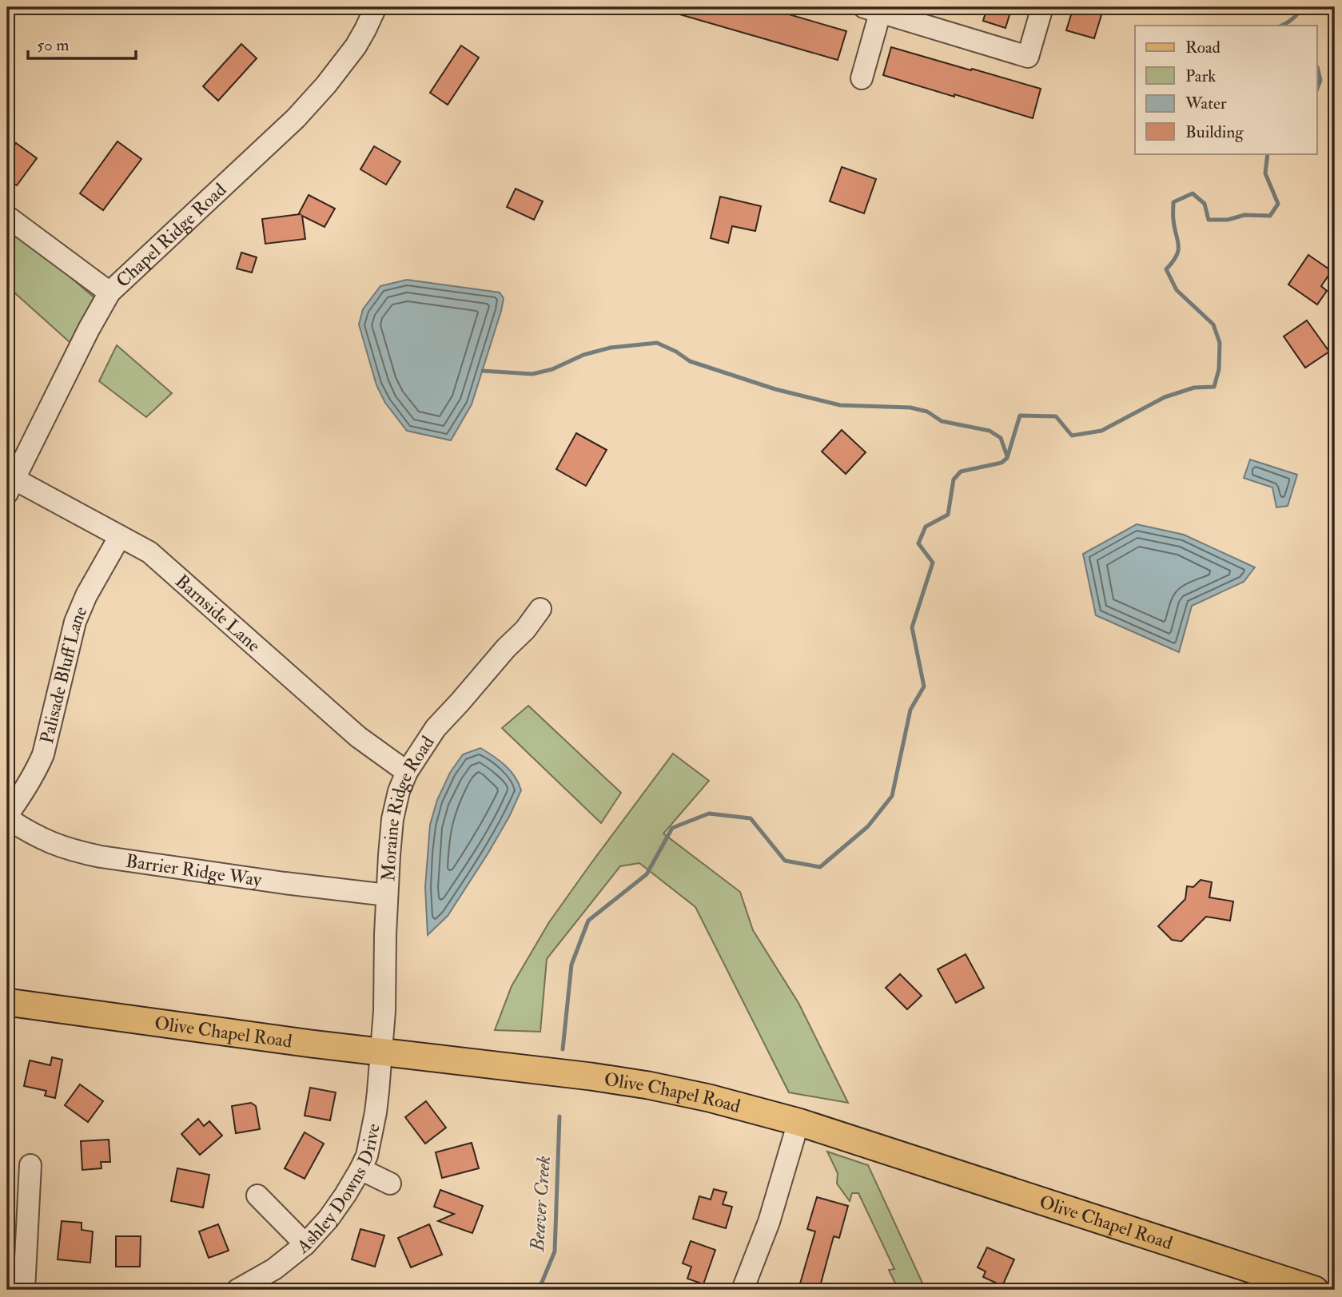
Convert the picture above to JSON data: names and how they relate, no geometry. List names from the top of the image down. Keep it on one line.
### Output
{"streets":{"main road":["Olive Chapel Road"],"street":["Chapel Ridge Road","Barnside Lane","Palisade Bluff Lane","Moraine Ridge Road","Barrier Ridge Way","Ashley Downs Drive"]},"crossings":[["Chapel Ridge Road","Barnside Lane"],["Barnside Lane","Palisade Bluff Lane"],["Barnside Lane","Moraine Ridge Road"],["Palisade Bluff Lane","Barrier Ridge Way"],["Moraine Ridge Road","Barrier Ridge Way"],["Moraine Ridge Road","Olive Chapel Road"],["Moraine Ridge Road","Ashley Downs Drive"],["Olive Chapel Road","Ashley Downs Drive"]],"water":["Beaver Creek"],"legend":["Road","Park","Water","Building"],"scale_bar":"50 m"}
